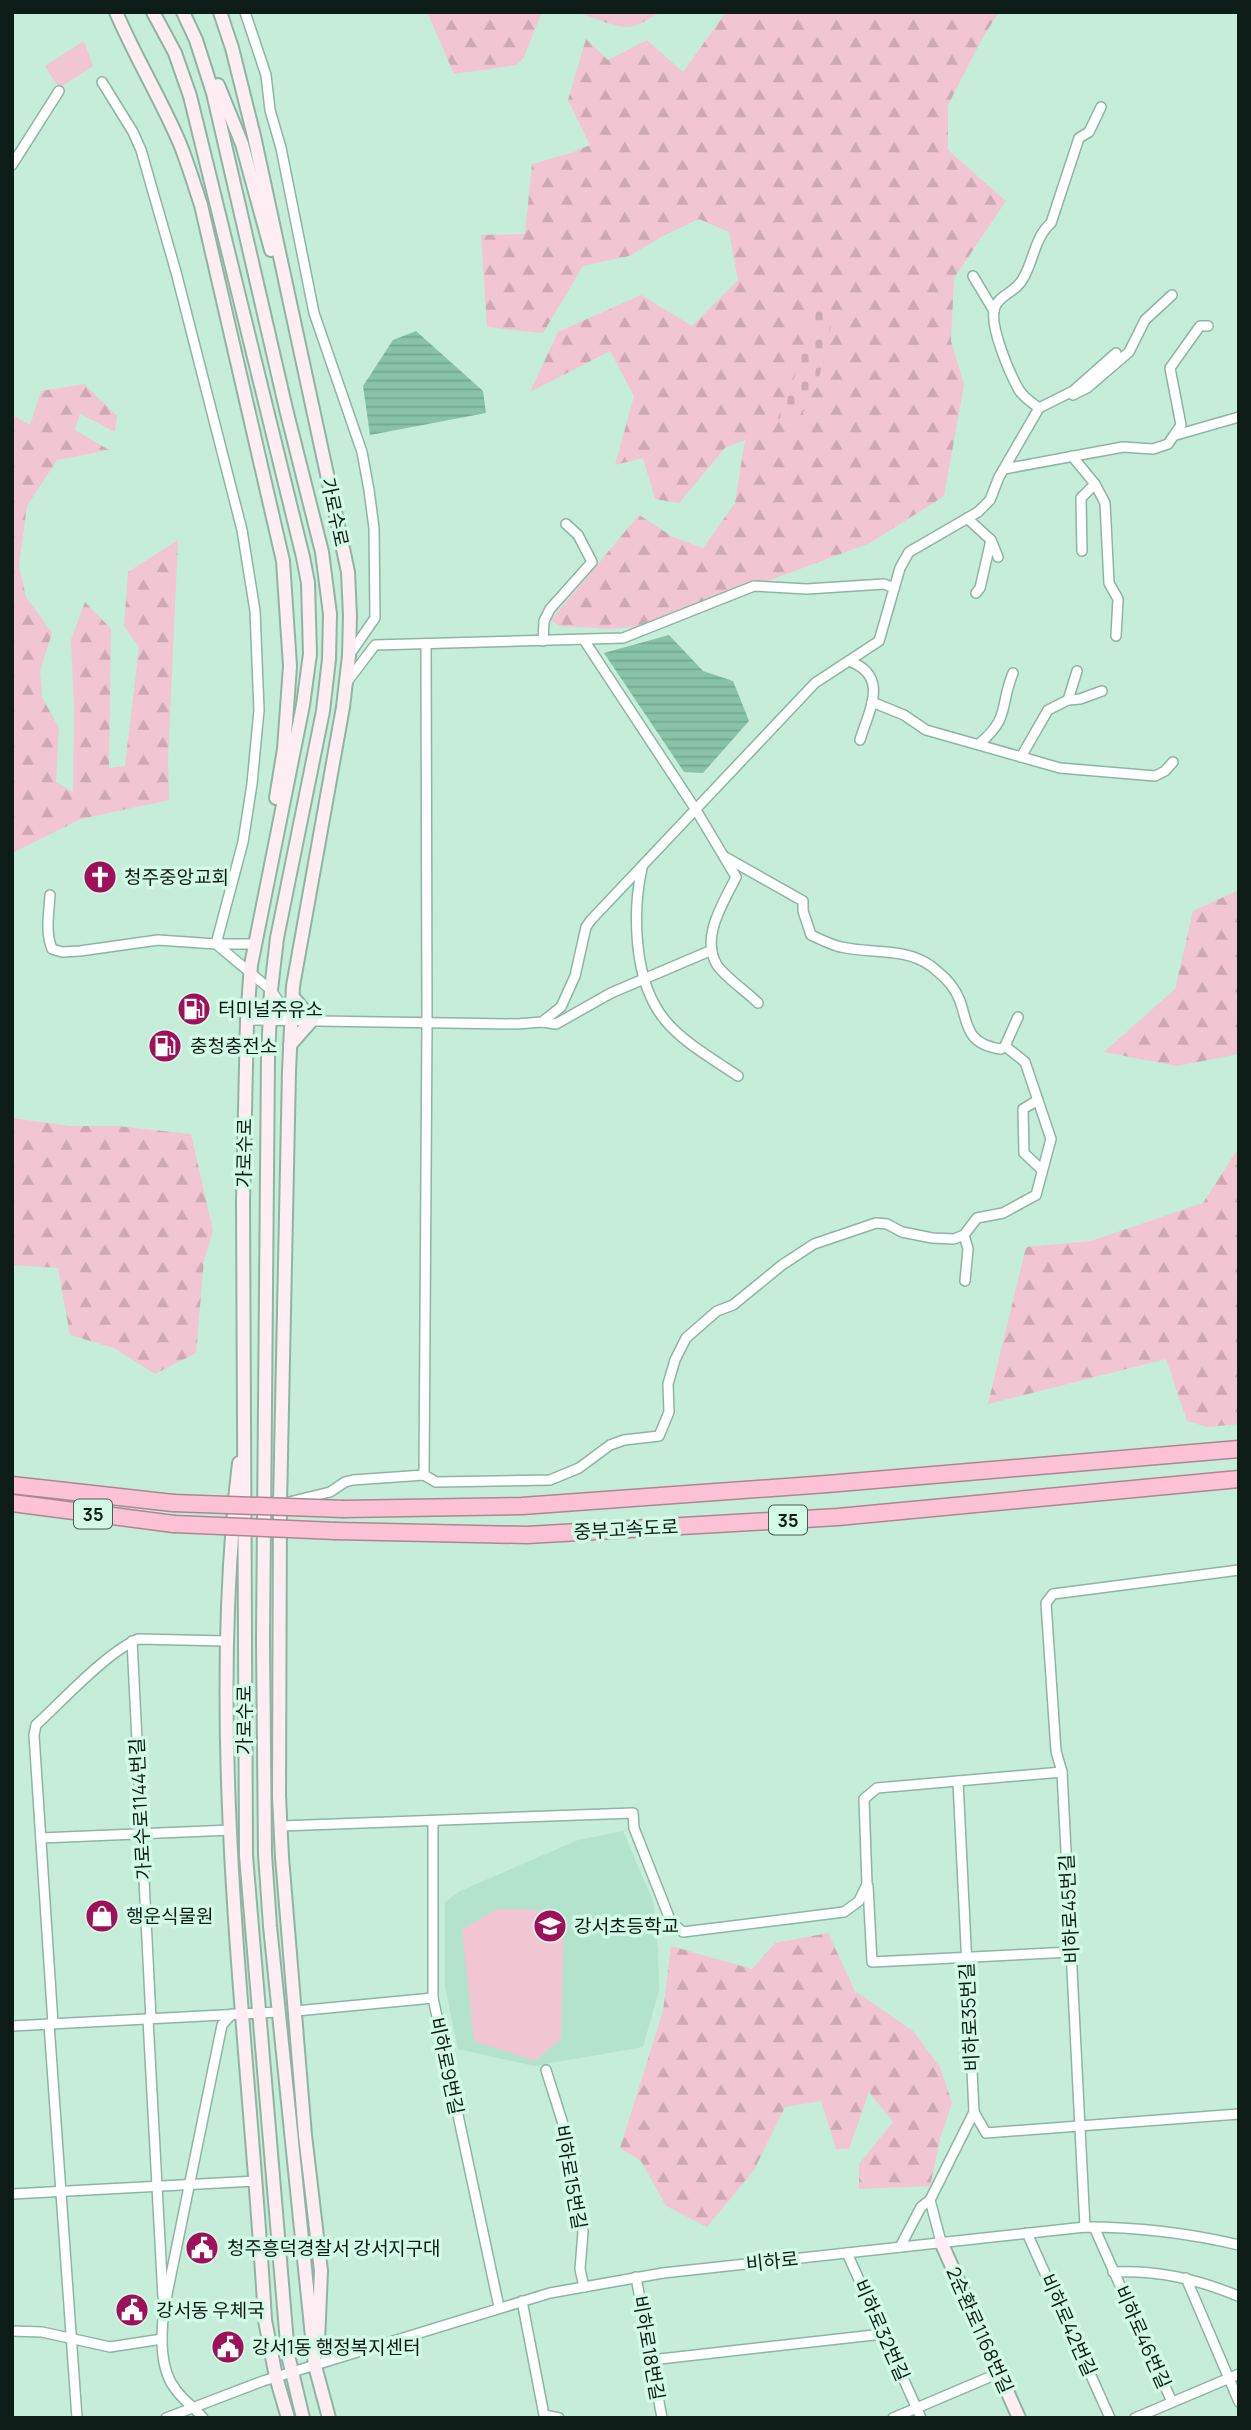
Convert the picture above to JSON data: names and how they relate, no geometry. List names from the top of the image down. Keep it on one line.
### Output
{"streets":{"highway":["35","중부고속도로"],"main road":["가로수로","2순환로1168번길"],"street":["가로수로1144번길","비하로45번길","비하로35번길","비하로9번길","비하로15번길","비하로","비하로42번길","비하로32번길","비하로46번길","비하로18번길"]},"crossings":[["가로수로","비하로"],["비하로45번길","비하로"],["비하로45번길","비하로46번길"],["비하로35번길","비하로"],["비하로9번길","비하로"],["비하로15번길","비하로"],["비하로","비하로42번길"],["비하로","비하로32번길"],["비하로","2순환로1168번길"],["비하로","비하로46번길"],["비하로","비하로18번길"]],"places":{"church":["청주중앙교회"],"fuel station":["터미널주유소","충청충전소"],"shop":["행운식물원"],"school or university":["강서초등학교"],"public building":["청주흥덕경찰서 강서지구대","강서동 우체국","강서1동 행정복지센터"]}}
